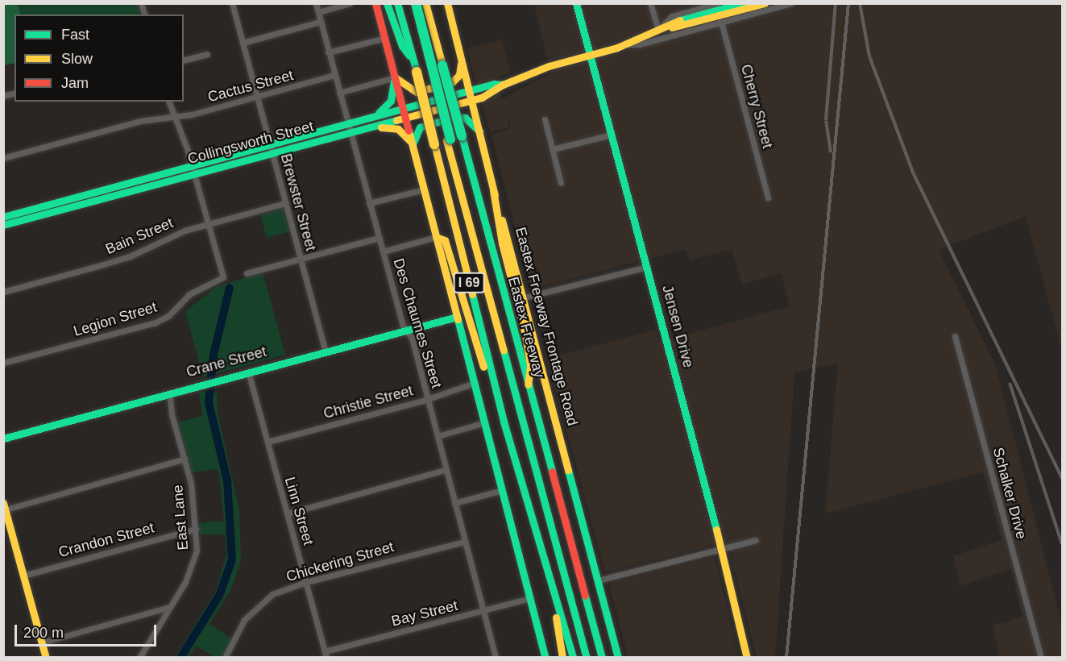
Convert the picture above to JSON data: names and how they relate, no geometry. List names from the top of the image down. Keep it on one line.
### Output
{"streets":{"main road":["Collingsworth Street","I 69","Eastex Freeway Frontage Road","Jensen Drive","Eastex Freeway","Crane Street"],"street":["Cactus Street","Cherry Street","Brewster Street","Bain Street","Legion Street","Des Chaumes Street","Christie Street","Schalker Drive","Linn Street","East Lane","Crandon Street","Chickering Street","Bay Street"]},"crossings":[["Cactus Street","Brewster Street"],["Cactus Street","Des Chaumes Street"],["Cherry Street","Collingsworth Street"],["Collingsworth Street","Brewster Street"],["Collingsworth Street","Des Chaumes Street"],["Collingsworth Street","Eastex Freeway Frontage Road"],["Collingsworth Street","Jensen Drive"],["Brewster Street","Bain Street"],["Brewster Street","Crane Street"],["Bain Street","Legion Street"],["Des Chaumes Street","Crane Street"],["Des Chaumes Street","Christie Street"],["Des Chaumes Street","Chickering Street"],["Des Chaumes Street","Bay Street"],["Crane Street","Linn Street"],["Crane Street","East Lane"],["Christie Street","Linn Street"],["Linn Street","Chickering Street"],["Linn Street","Bay Street"],["East Lane","Crandon Street"]],"legend":["Fast","Slow","Jam"],"scale_bar":"200 m"}
